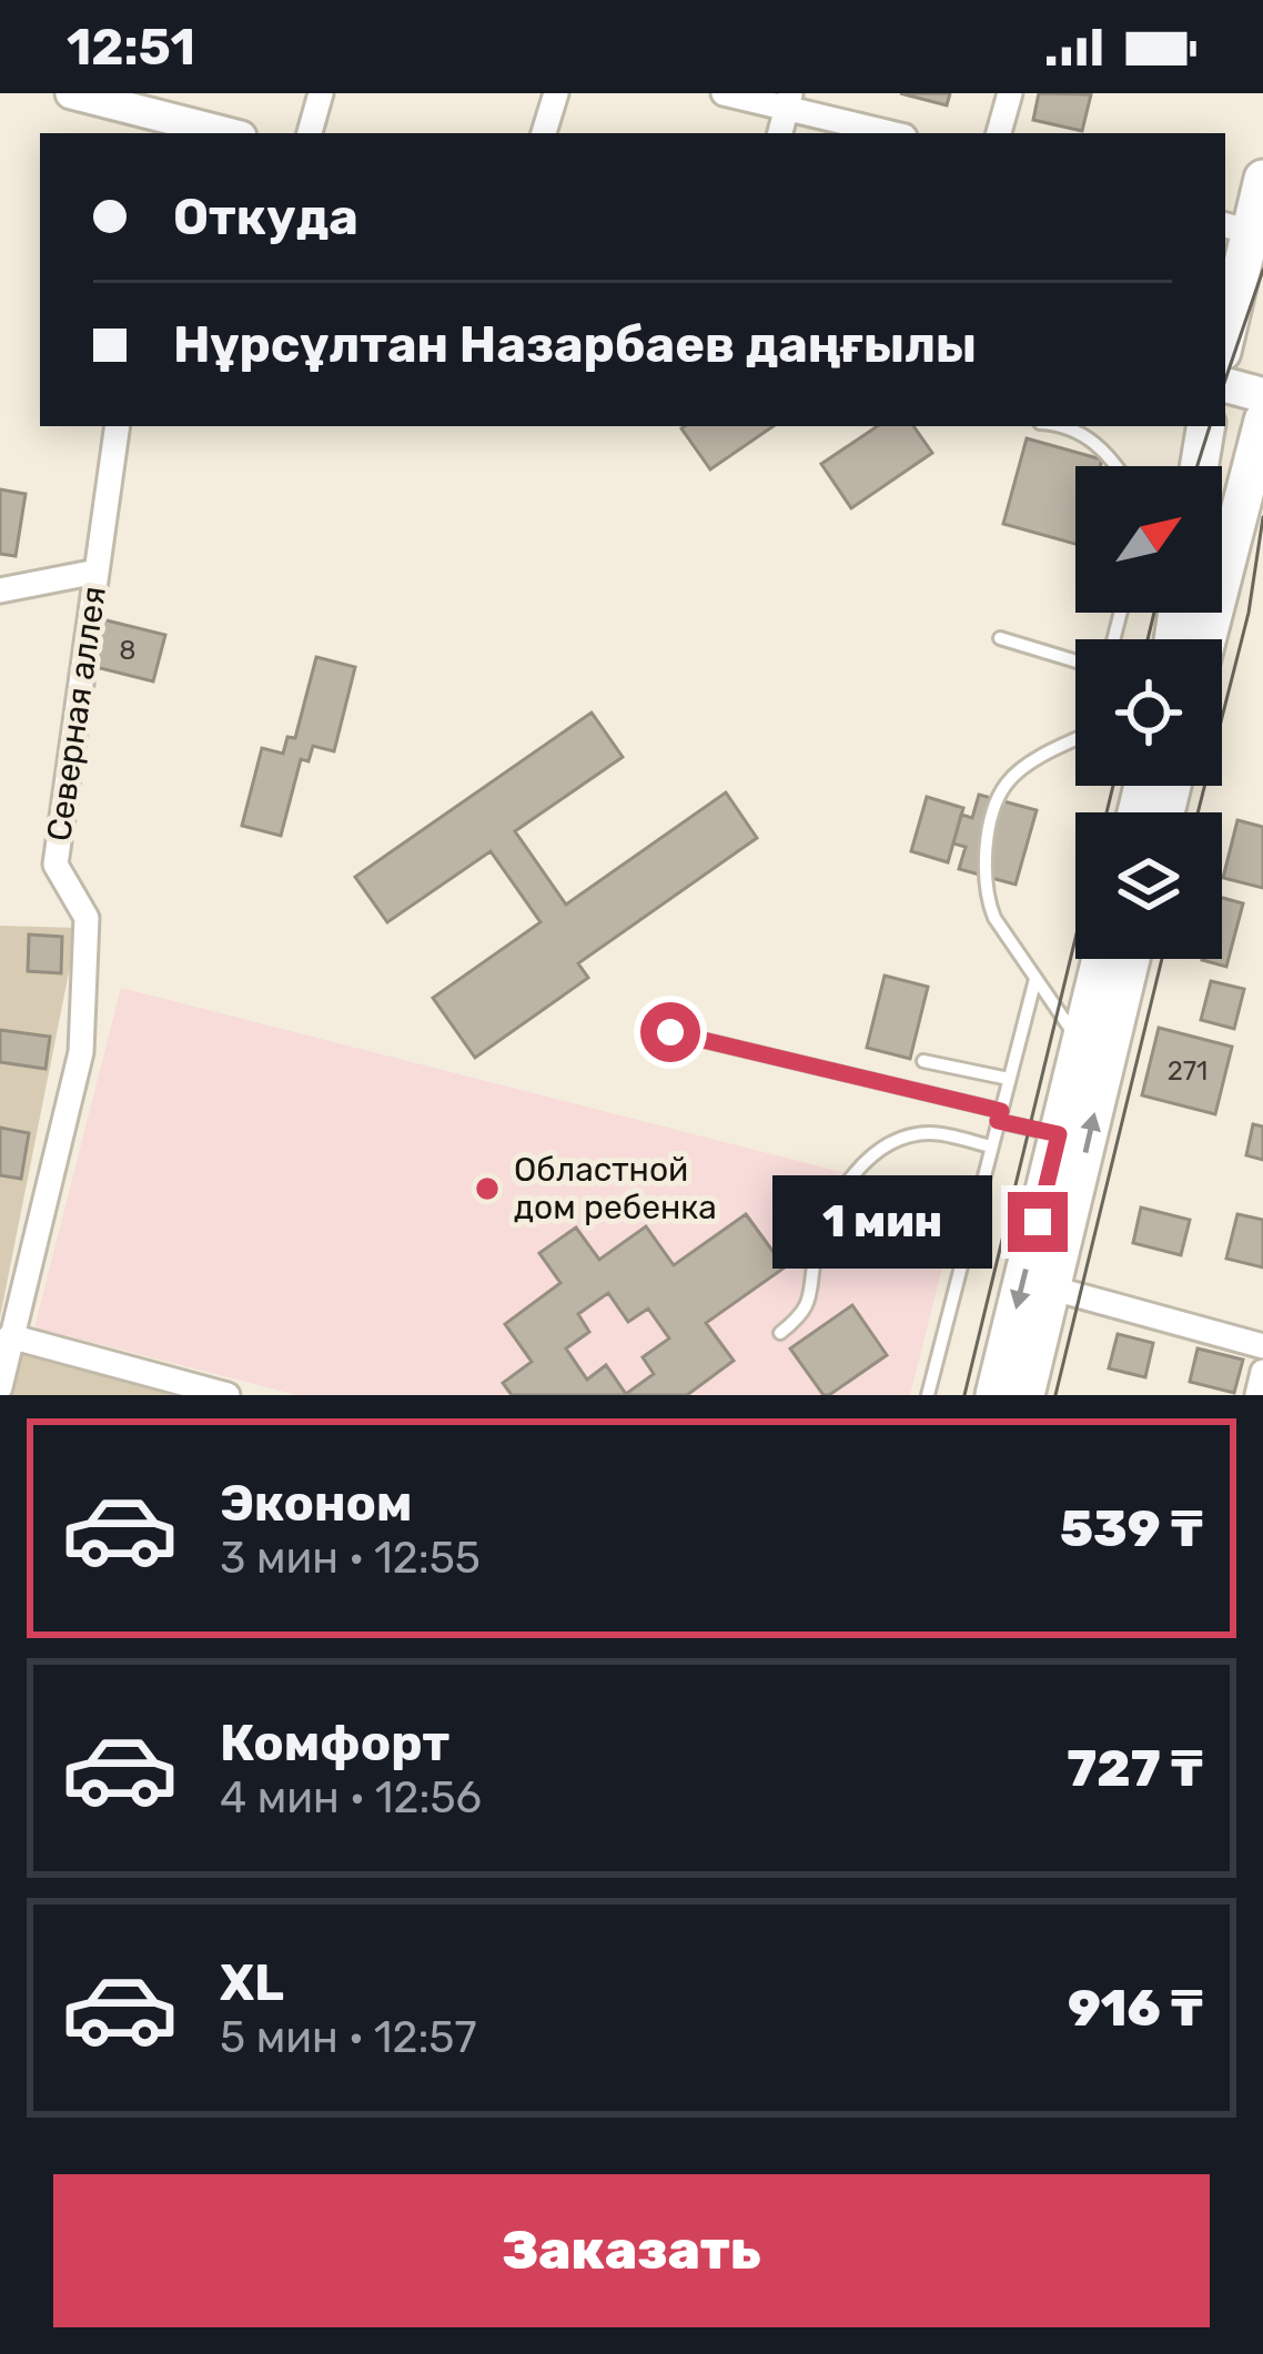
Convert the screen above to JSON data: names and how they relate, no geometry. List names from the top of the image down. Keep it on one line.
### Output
{"streets":{"street":["Северная аллея"]},"places":["Областной дом ребенка"],"house_numbers":["8","271"],"north":"top right","page":{"status":"12:51","banner":["Откуда","Нұрсұлтан Назарбаев даңғылы"],"bubble":"1 мин","list":[{"name":"Эконом","note":"3 мин · 12:55","value":"539 ₸"},{"name":"Комфорт","note":"4 мин · 12:56","value":"727 ₸"},{"name":"XL","note":"5 мин · 12:57","value":"916 ₸"}],"buttons":"Заказать"}}
